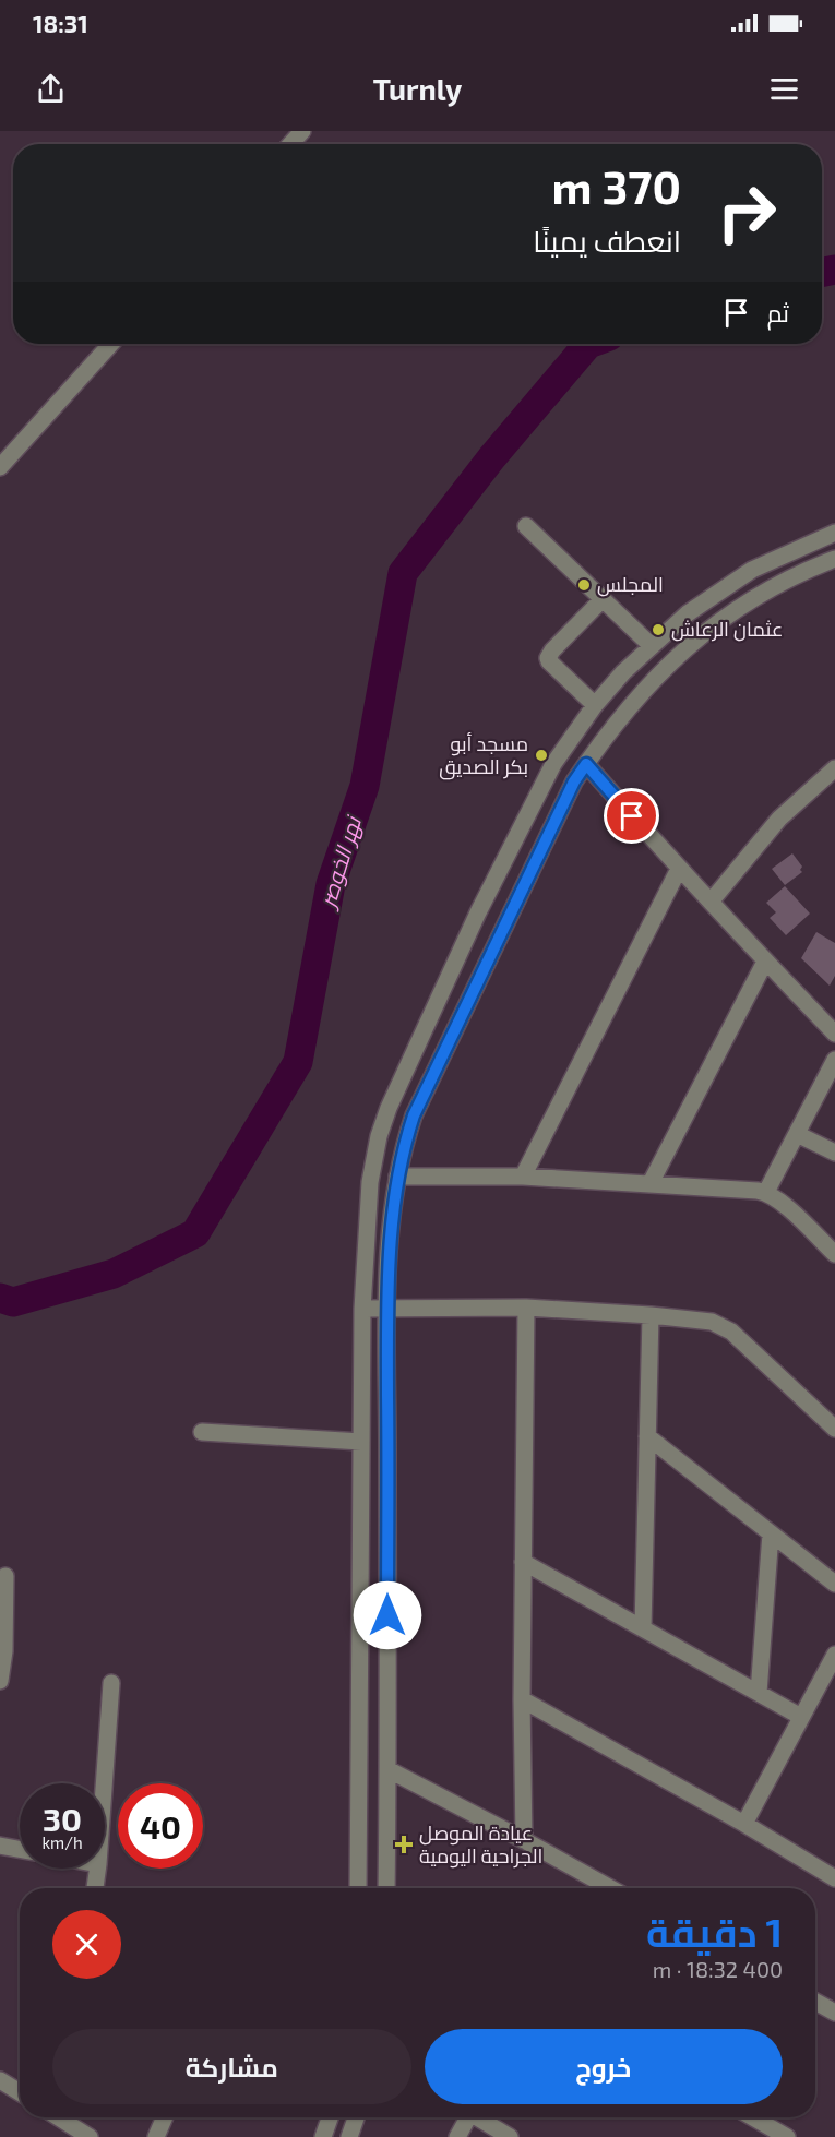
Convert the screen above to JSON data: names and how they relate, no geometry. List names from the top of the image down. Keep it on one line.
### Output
{"water":["نهر الخوصر"],"places":{"other":["المجلس","عثمان الرعاش","مسجد أبو بكر الصديق"],"health":["عيادة الموصل الجراحية اليومية"]},"page":{"status":"18:31","header":"Turnly","turn":["370 m","انعطف يمينًا"],"then":"ثم","speed":"30 km/h","limit":"40","heading":["1 دقيقة","400 m · 18:32"],"buttons":["خروج","مشاركة"]}}
